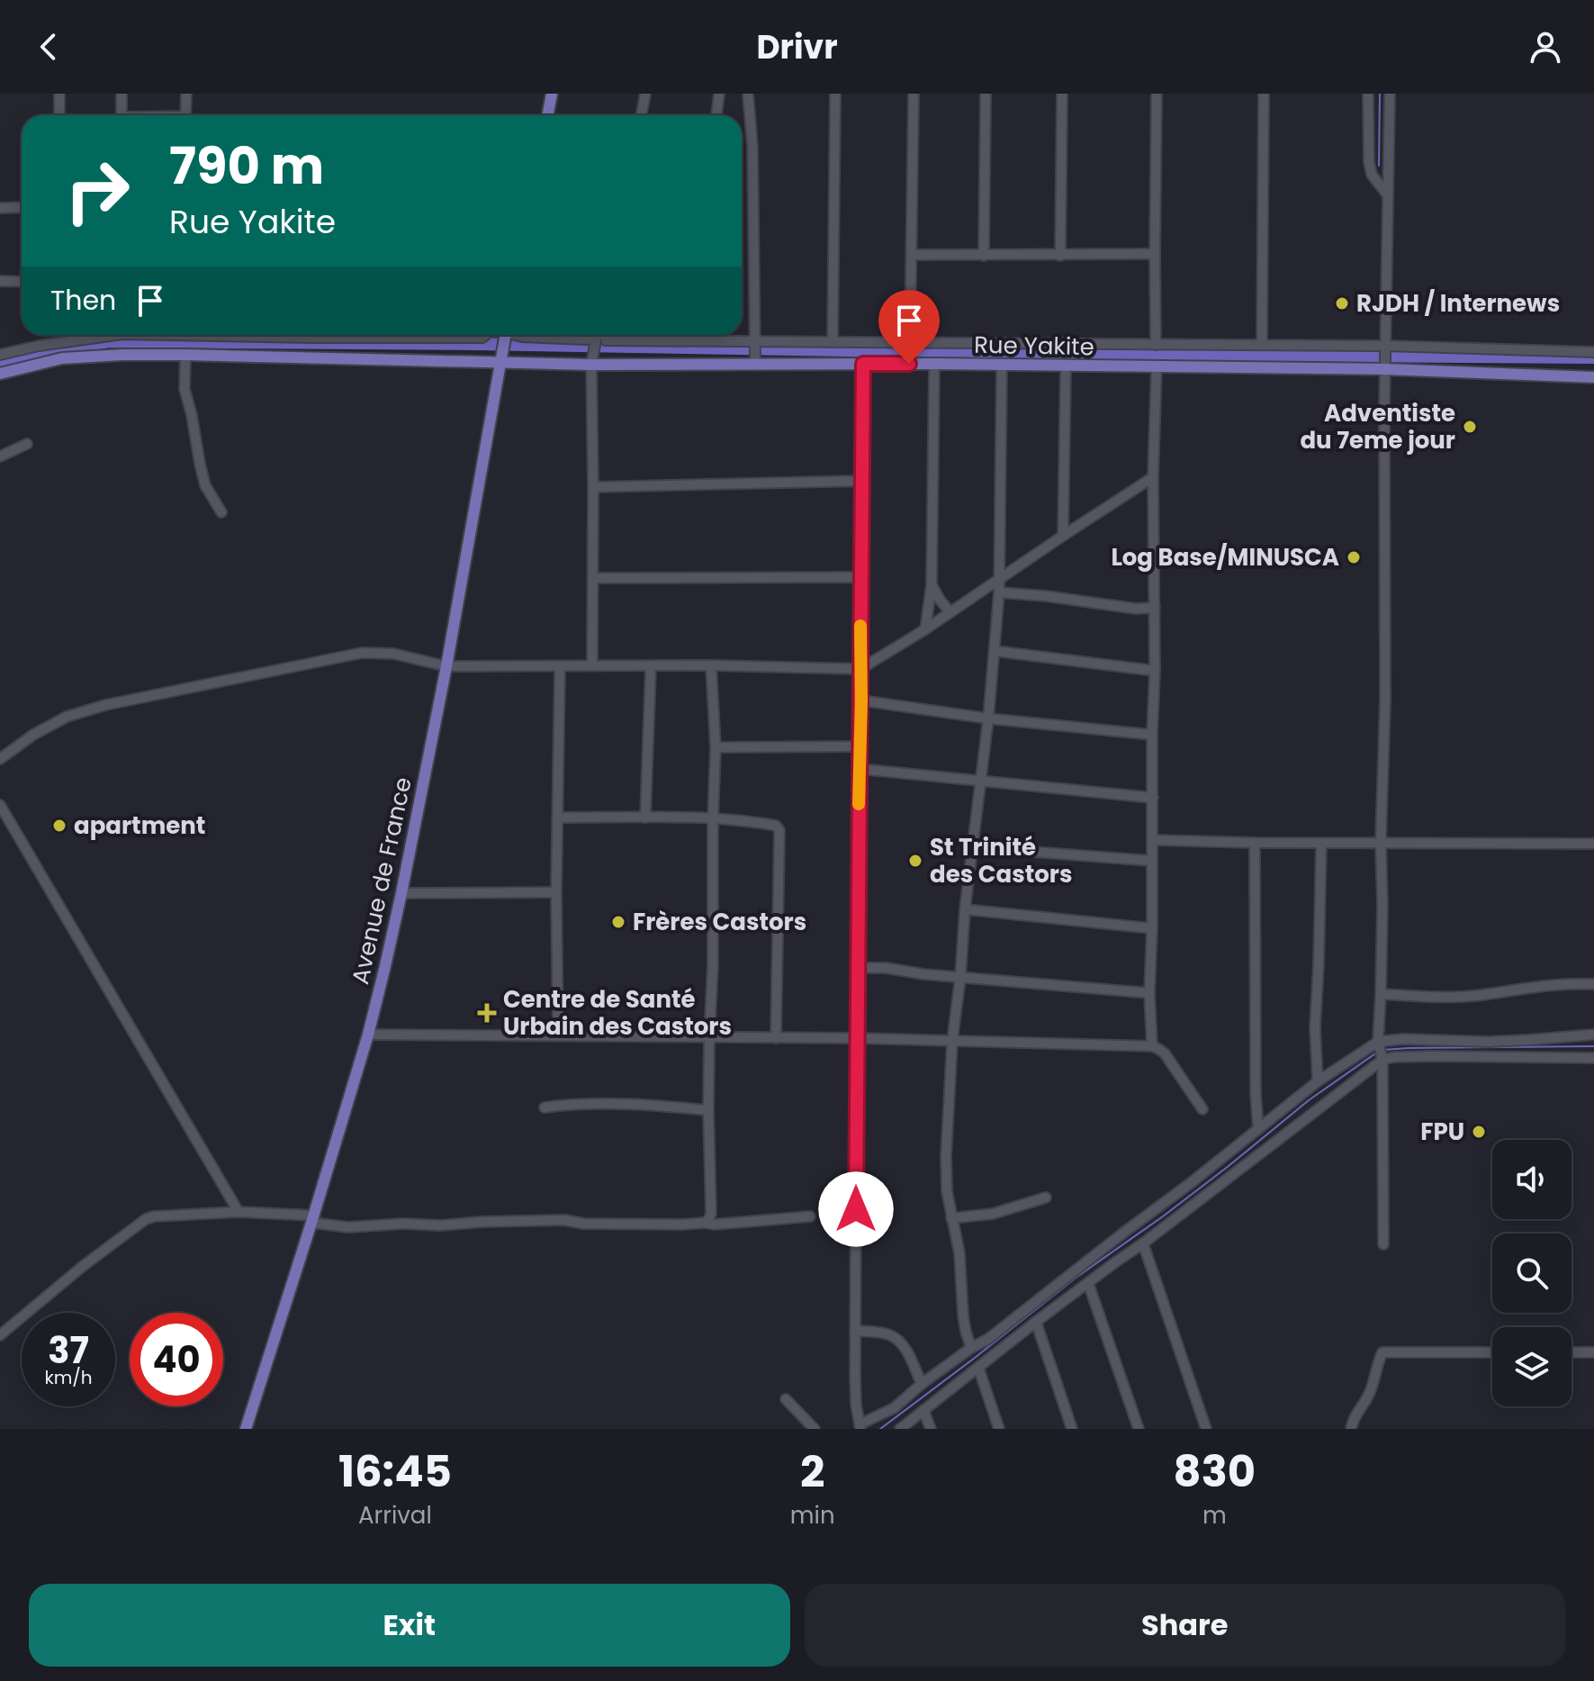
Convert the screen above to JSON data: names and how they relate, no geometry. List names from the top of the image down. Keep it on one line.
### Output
{"streets":{"main road":["Rue Yakite","Avenue de France"]},"crossings":[["Rue Yakite","Avenue de France"]],"places":{"other":["RJDH / Internews","Adventiste du 7eme jour","Log Base/MINUSCA","apartment","St Trinité des Castors","Frères Castors","FPU"],"health":["Centre de Santé Urbain des Castors"]},"page":{"header":"Drivr","turn":["790 m","Rue Yakite"],"then":"Then","speed":"37 km/h","limit":"40","eta":["16:45","Arrival","2","min","830","m"],"buttons":["Exit","Share"]}}
